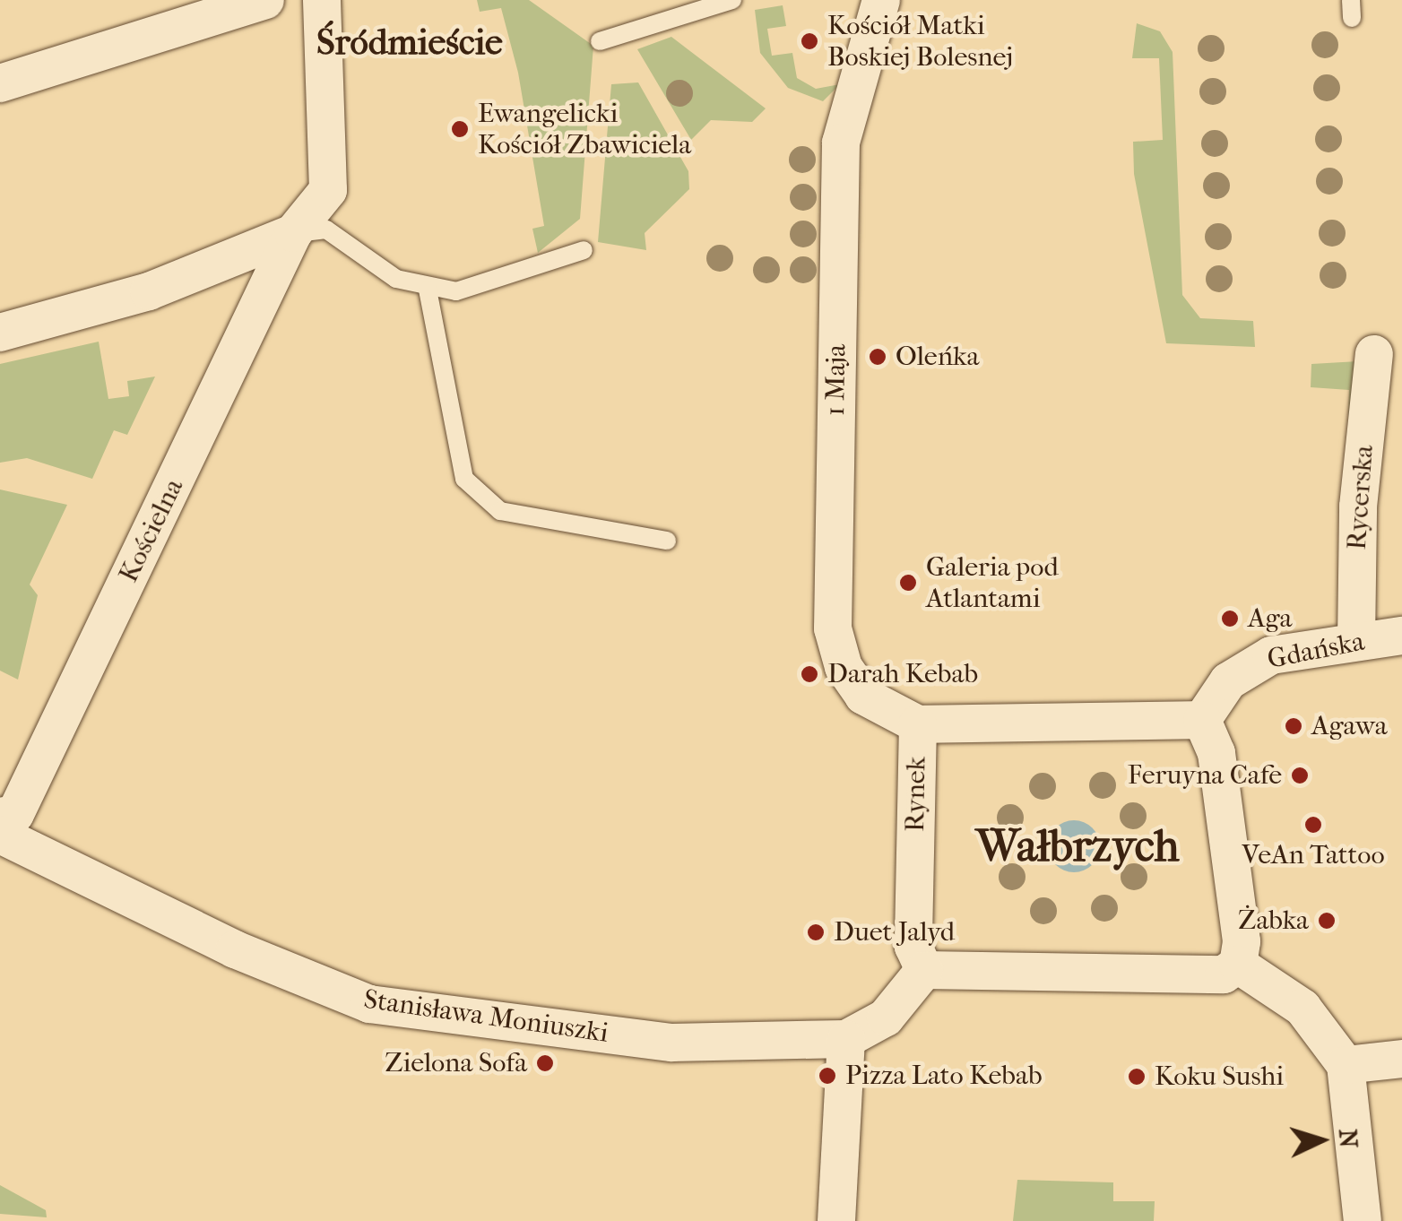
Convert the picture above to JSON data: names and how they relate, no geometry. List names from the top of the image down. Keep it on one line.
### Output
{"streets":{"street":["1 Maja","Rycerska","Kościelna","Gdańska","Rynek","Stanisława Moniuszki"]},"crossings":[["1 Maja","Rynek"],["Rycerska","Gdańska"],["Gdańska","Rynek"],["Rynek","Stanisława Moniuszki"]],"districts":["Śródmieście","Wałbrzych"],"places":["Kościół Matki Boskiej Bolesnej","Ewangelicki Kościół Zbawiciela","Oleńka","Galeria pod Atlantami","Aga","Darah Kebab","Agawa","Feruyna Cafe","VeAn Tattoo","Żabka","Duet Jalyd","Zielona Sofa","Pizza Lato Kebab","Koku Sushi"],"north":"right"}
